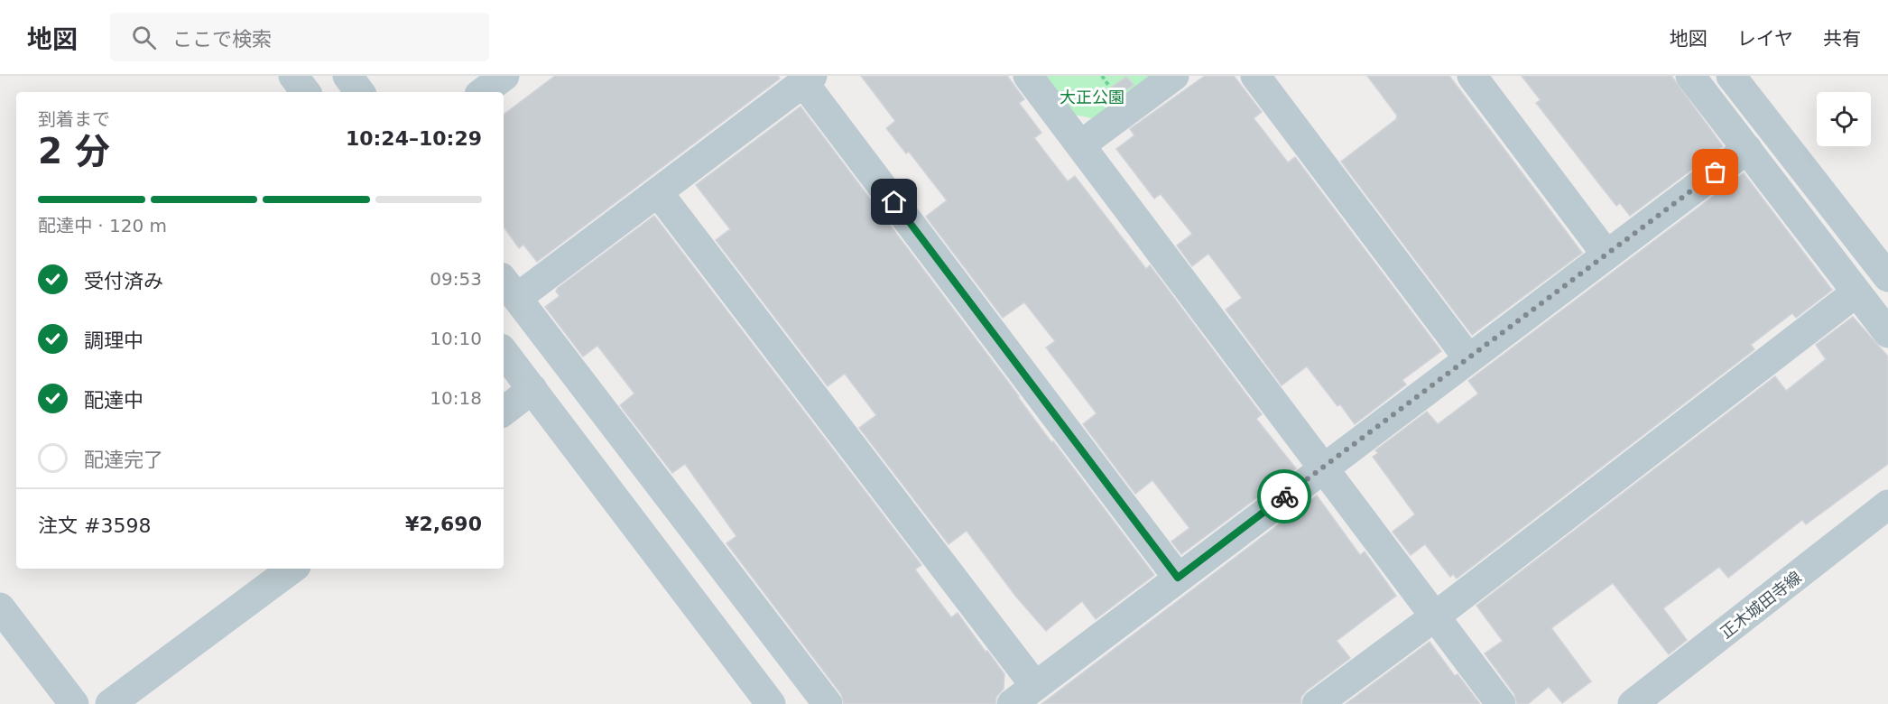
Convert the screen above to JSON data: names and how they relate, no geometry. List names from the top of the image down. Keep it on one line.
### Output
{"streets":{"street":["正木城田寺線"]},"parks":["大正公園"],"page":{"header":"地図","search":"ここで検索","nav":["地図","レイヤ","共有"],"heading":["2 分","到着まで","10:24–10:29"],"panel":["注文 #3598","¥2,690"],"bar":"配達中 · 120 m","list":[["受付済み","09:53"],["調理中","10:10"],["配達中","10:18"],"配達完了"]}}
